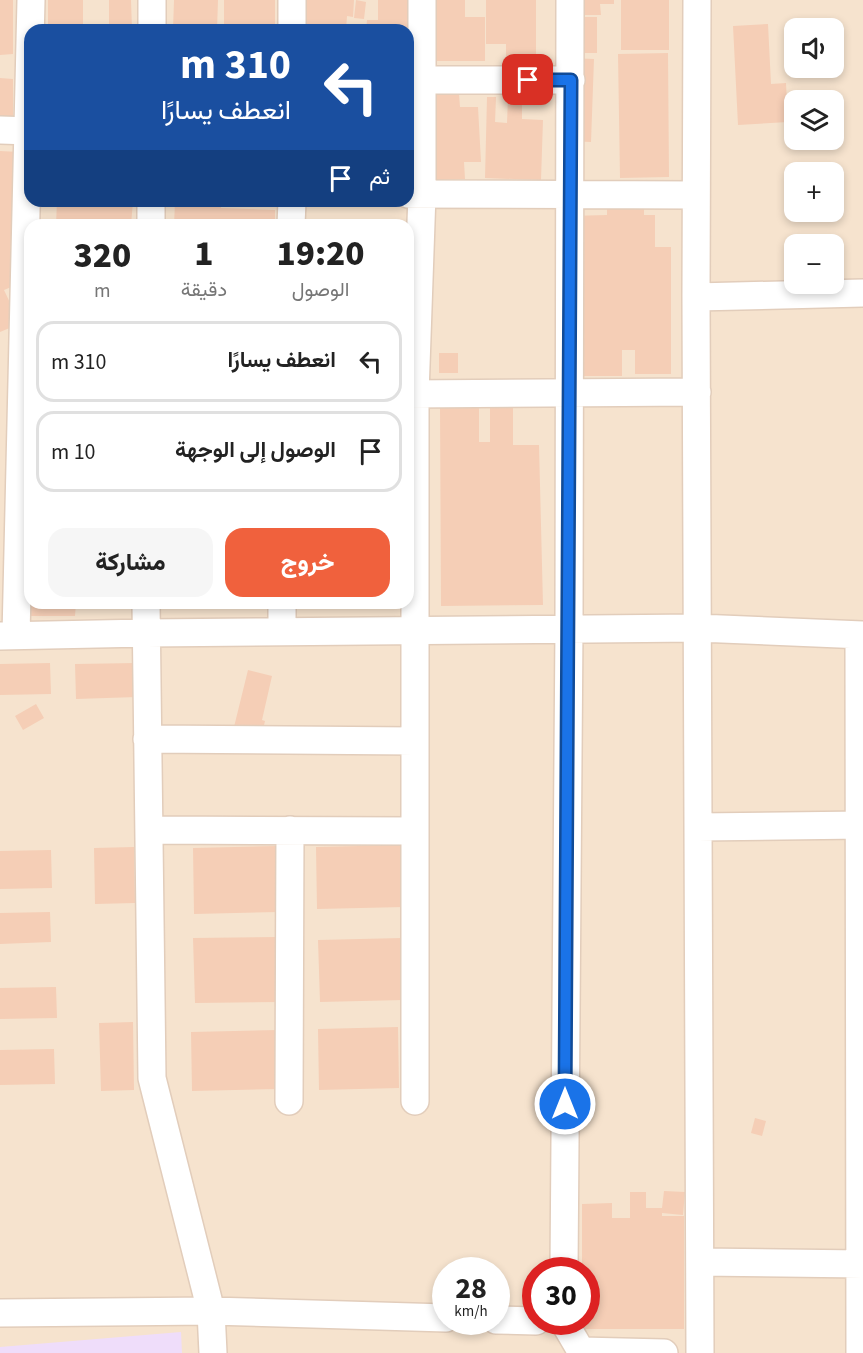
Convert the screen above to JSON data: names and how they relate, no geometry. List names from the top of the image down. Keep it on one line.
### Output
{"page":{"map_buttons":["+","−"],"turn":["310 m","انعطف يسارًا"],"then":"ثم","eta":["19:20","الوصول","1","دقيقة","320","m"],"list":[{"name":"انعطف يسارًا","value":"310 m"},{"name":"الوصول إلى الوجهة","value":"10 m"}],"buttons":["خروج","مشاركة"],"speed":"28 km/h","limit":"30"}}
